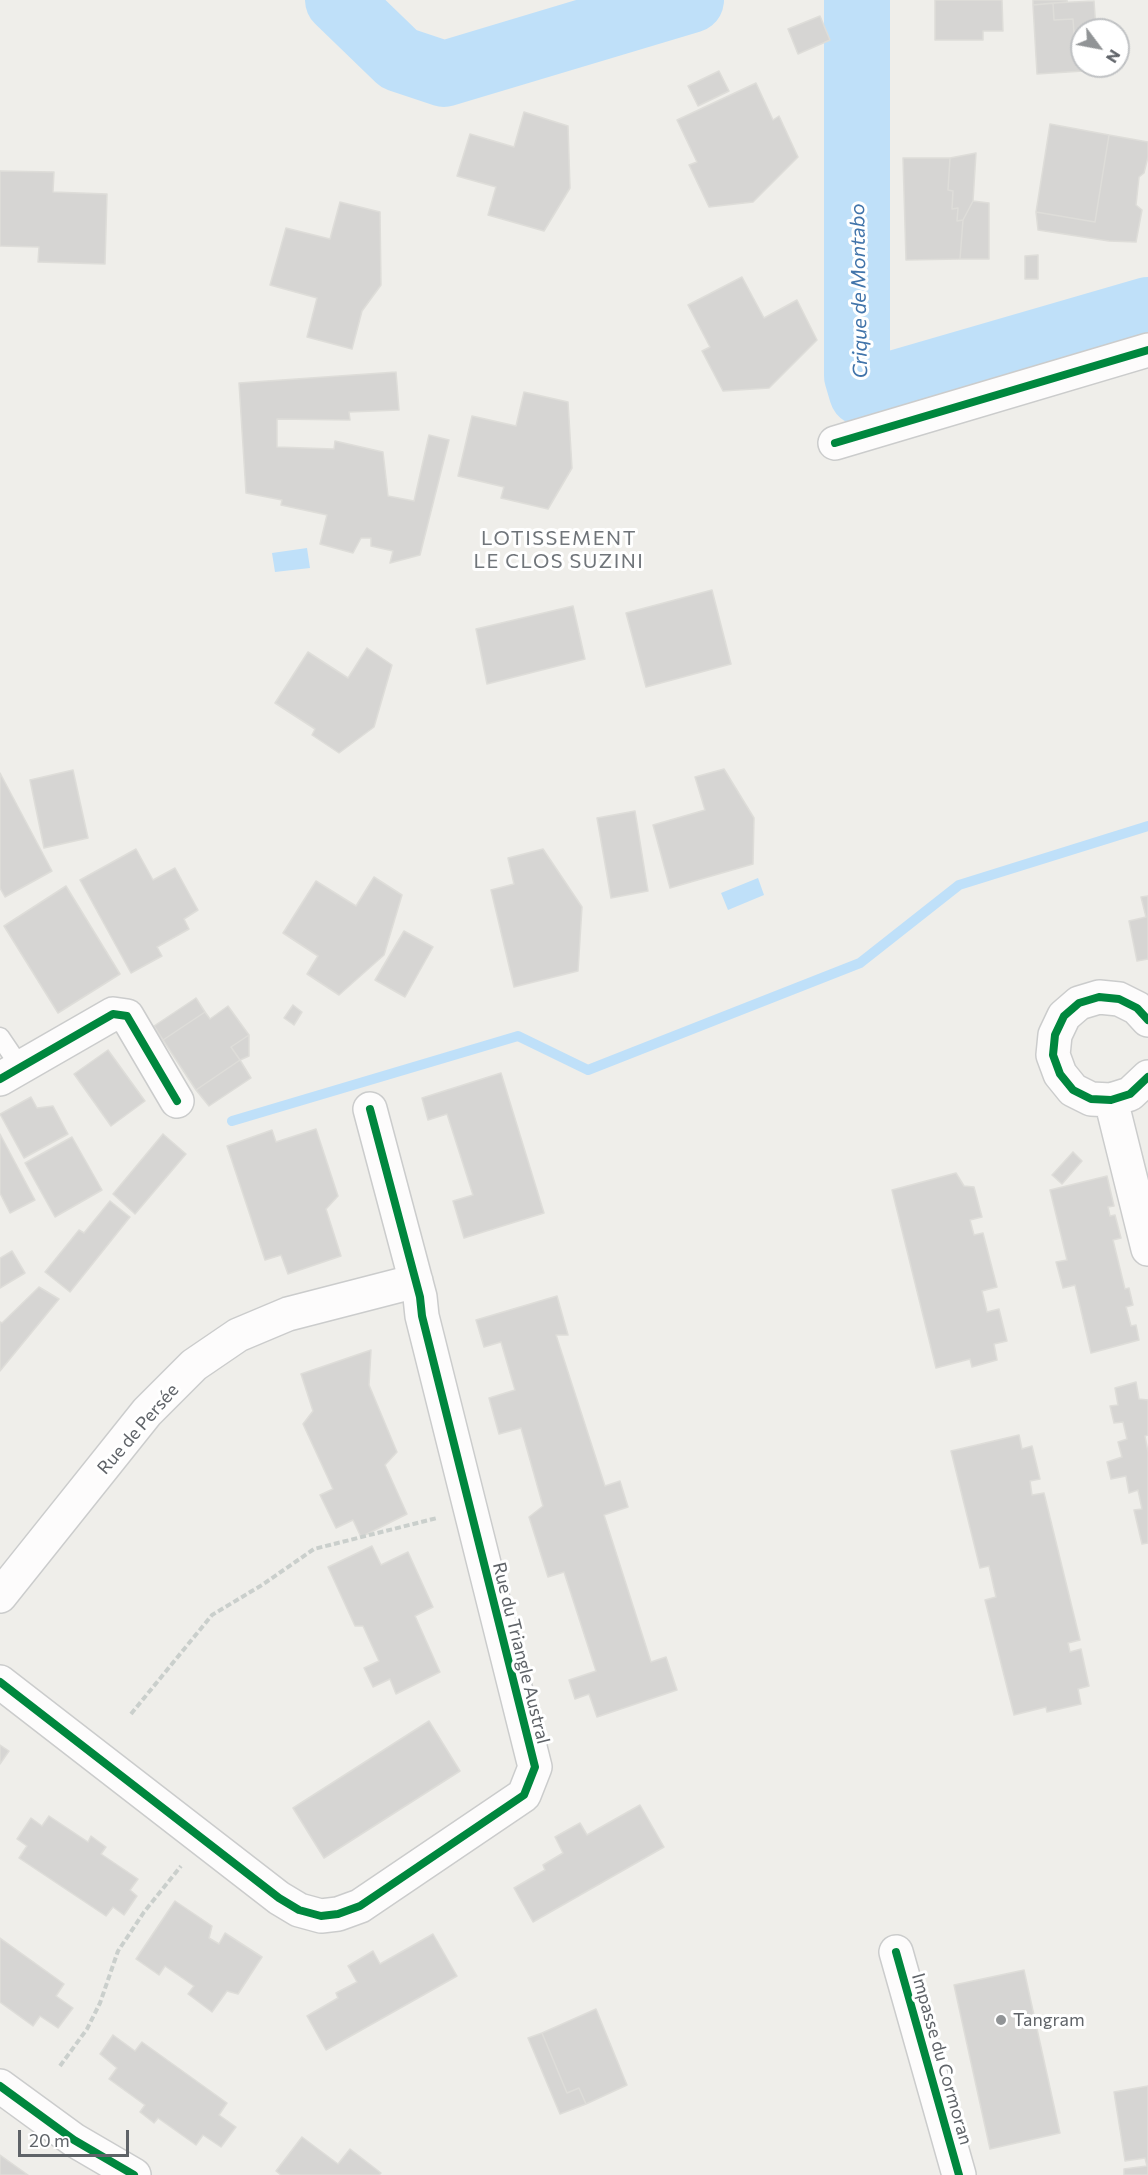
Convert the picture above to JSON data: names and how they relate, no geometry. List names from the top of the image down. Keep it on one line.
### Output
{"streets":{"street":["Rue de Persée","Rue du Triangle Austral","Impasse du Cormoran"]},"crossings":[["Rue de Persée","Rue du Triangle Austral"]],"districts":["LOTISSEMENT LE CLOS SUZINI"],"water":["Crique de Montabo"],"places":["Tangram"],"scale_bar":"20 m","north":"bottom right"}
